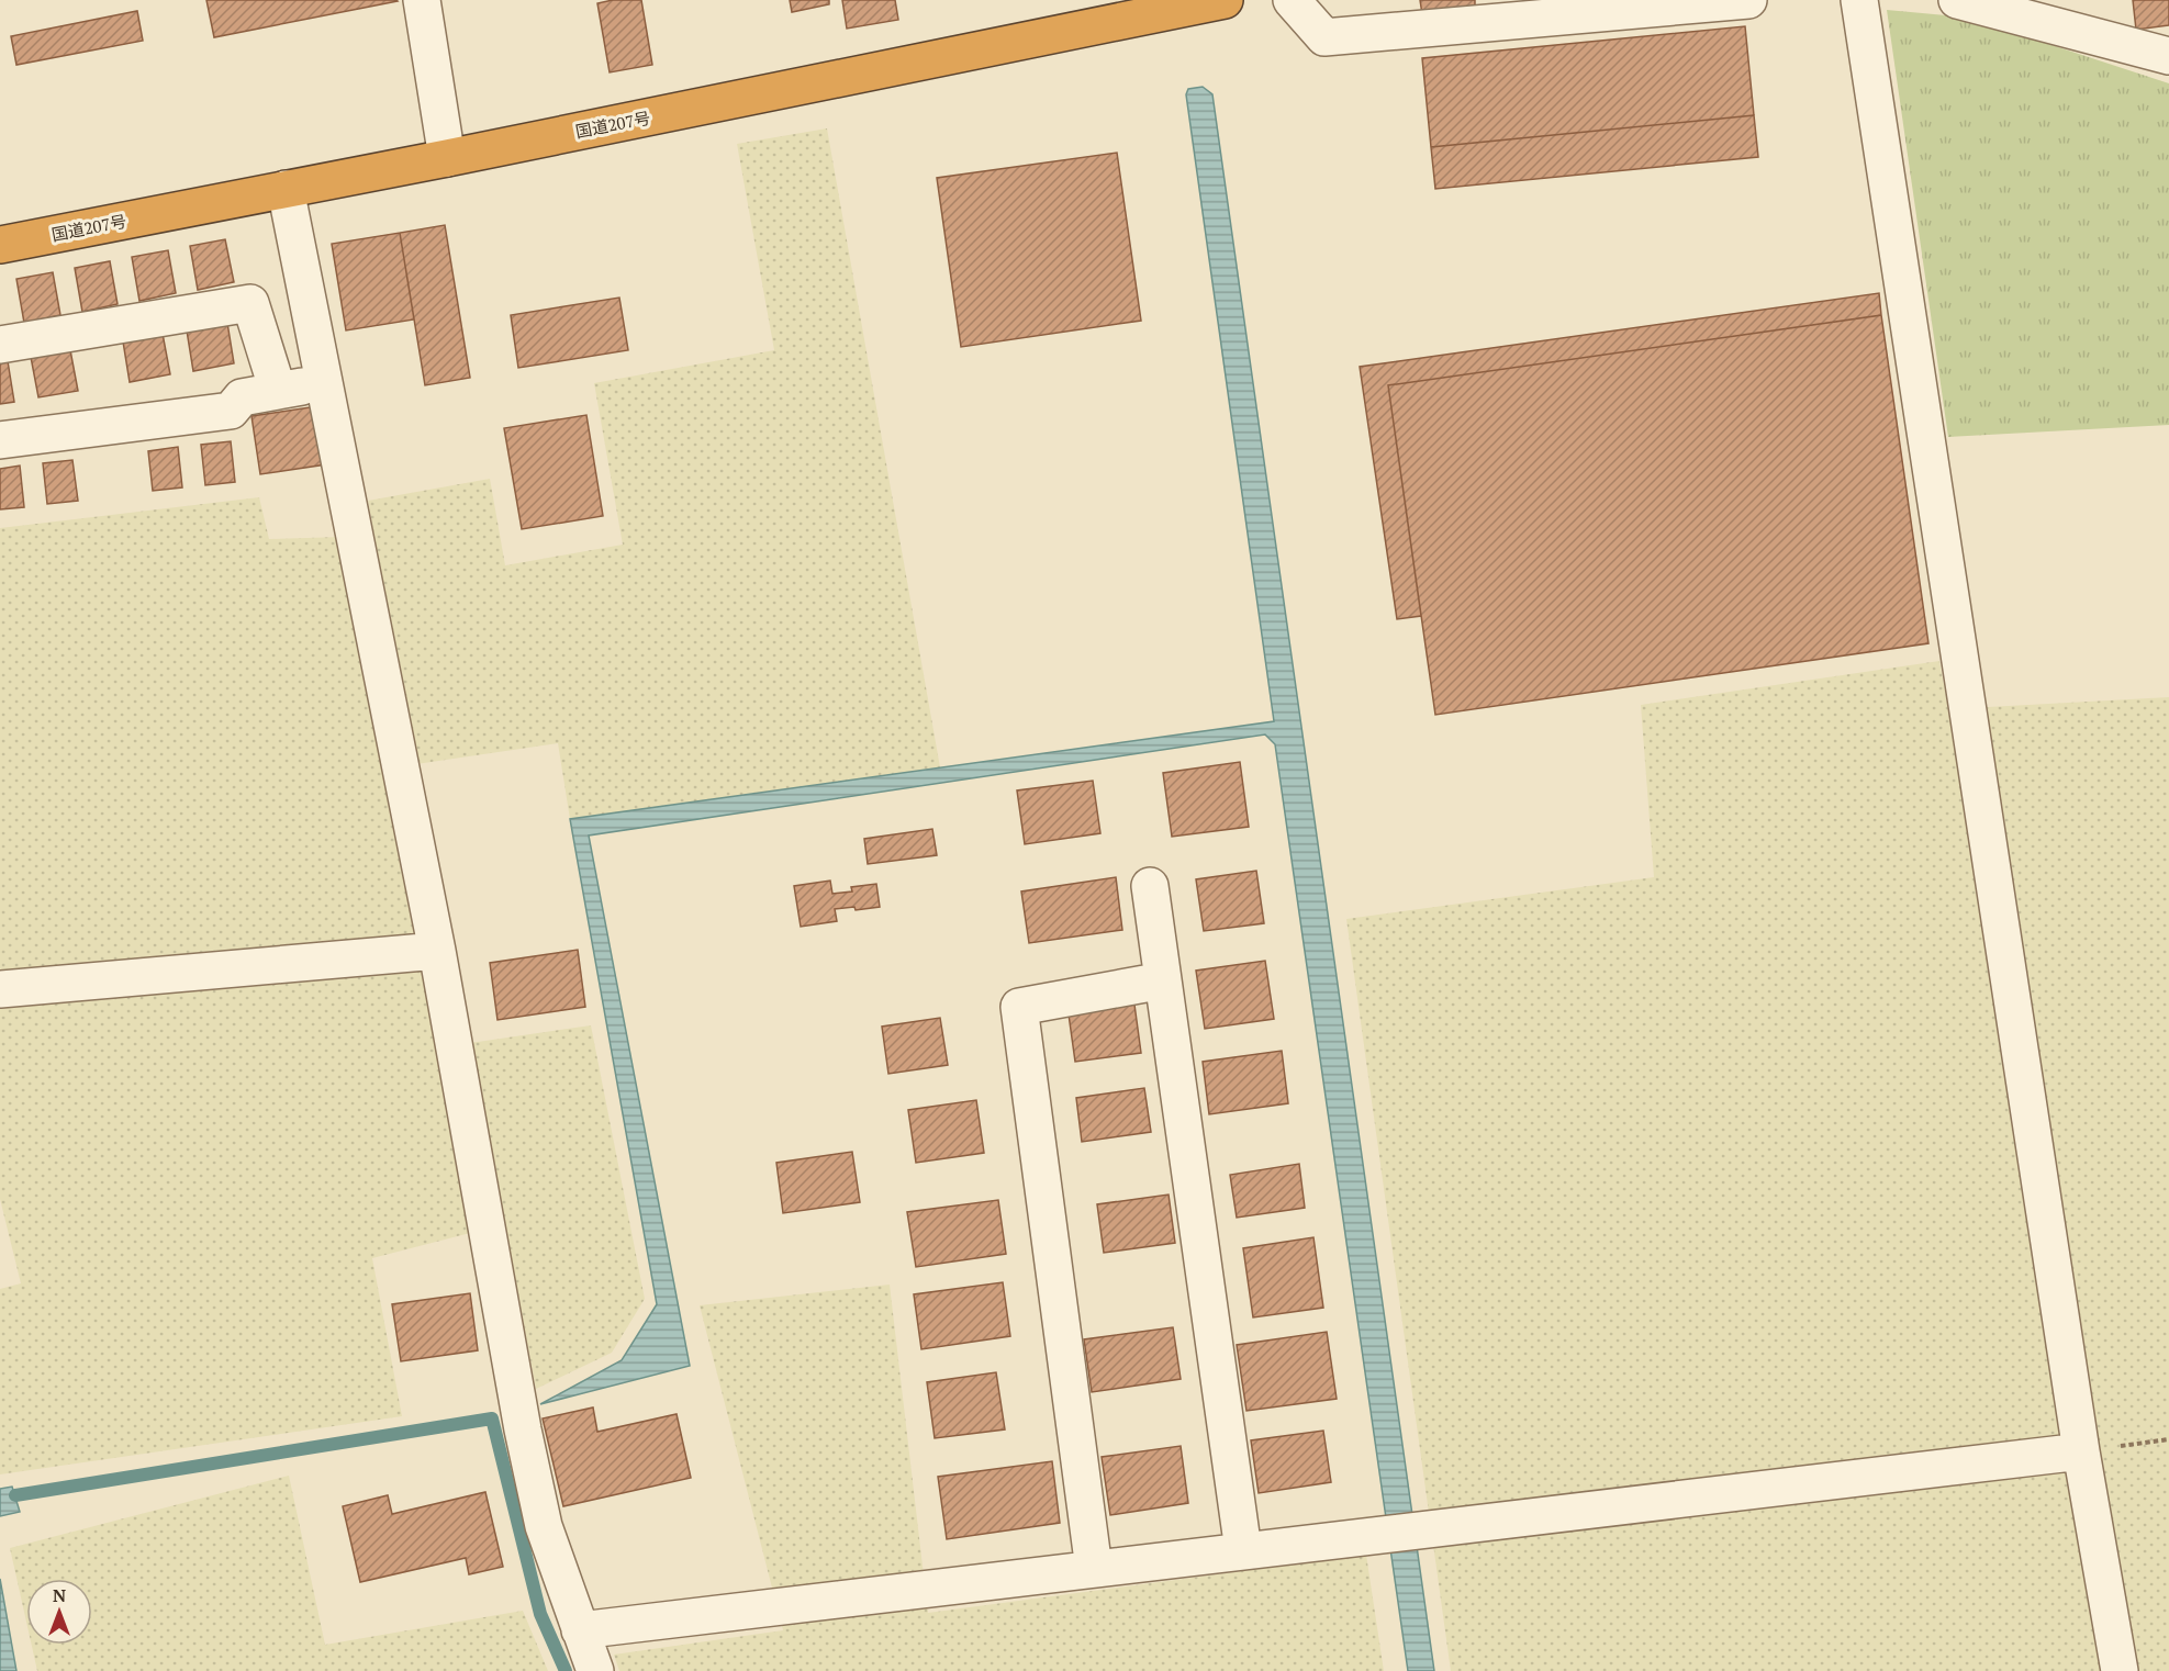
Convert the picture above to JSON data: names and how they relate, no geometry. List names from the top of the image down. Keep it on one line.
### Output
{"streets":{"highway":["国道207号"]},"north":"top"}
